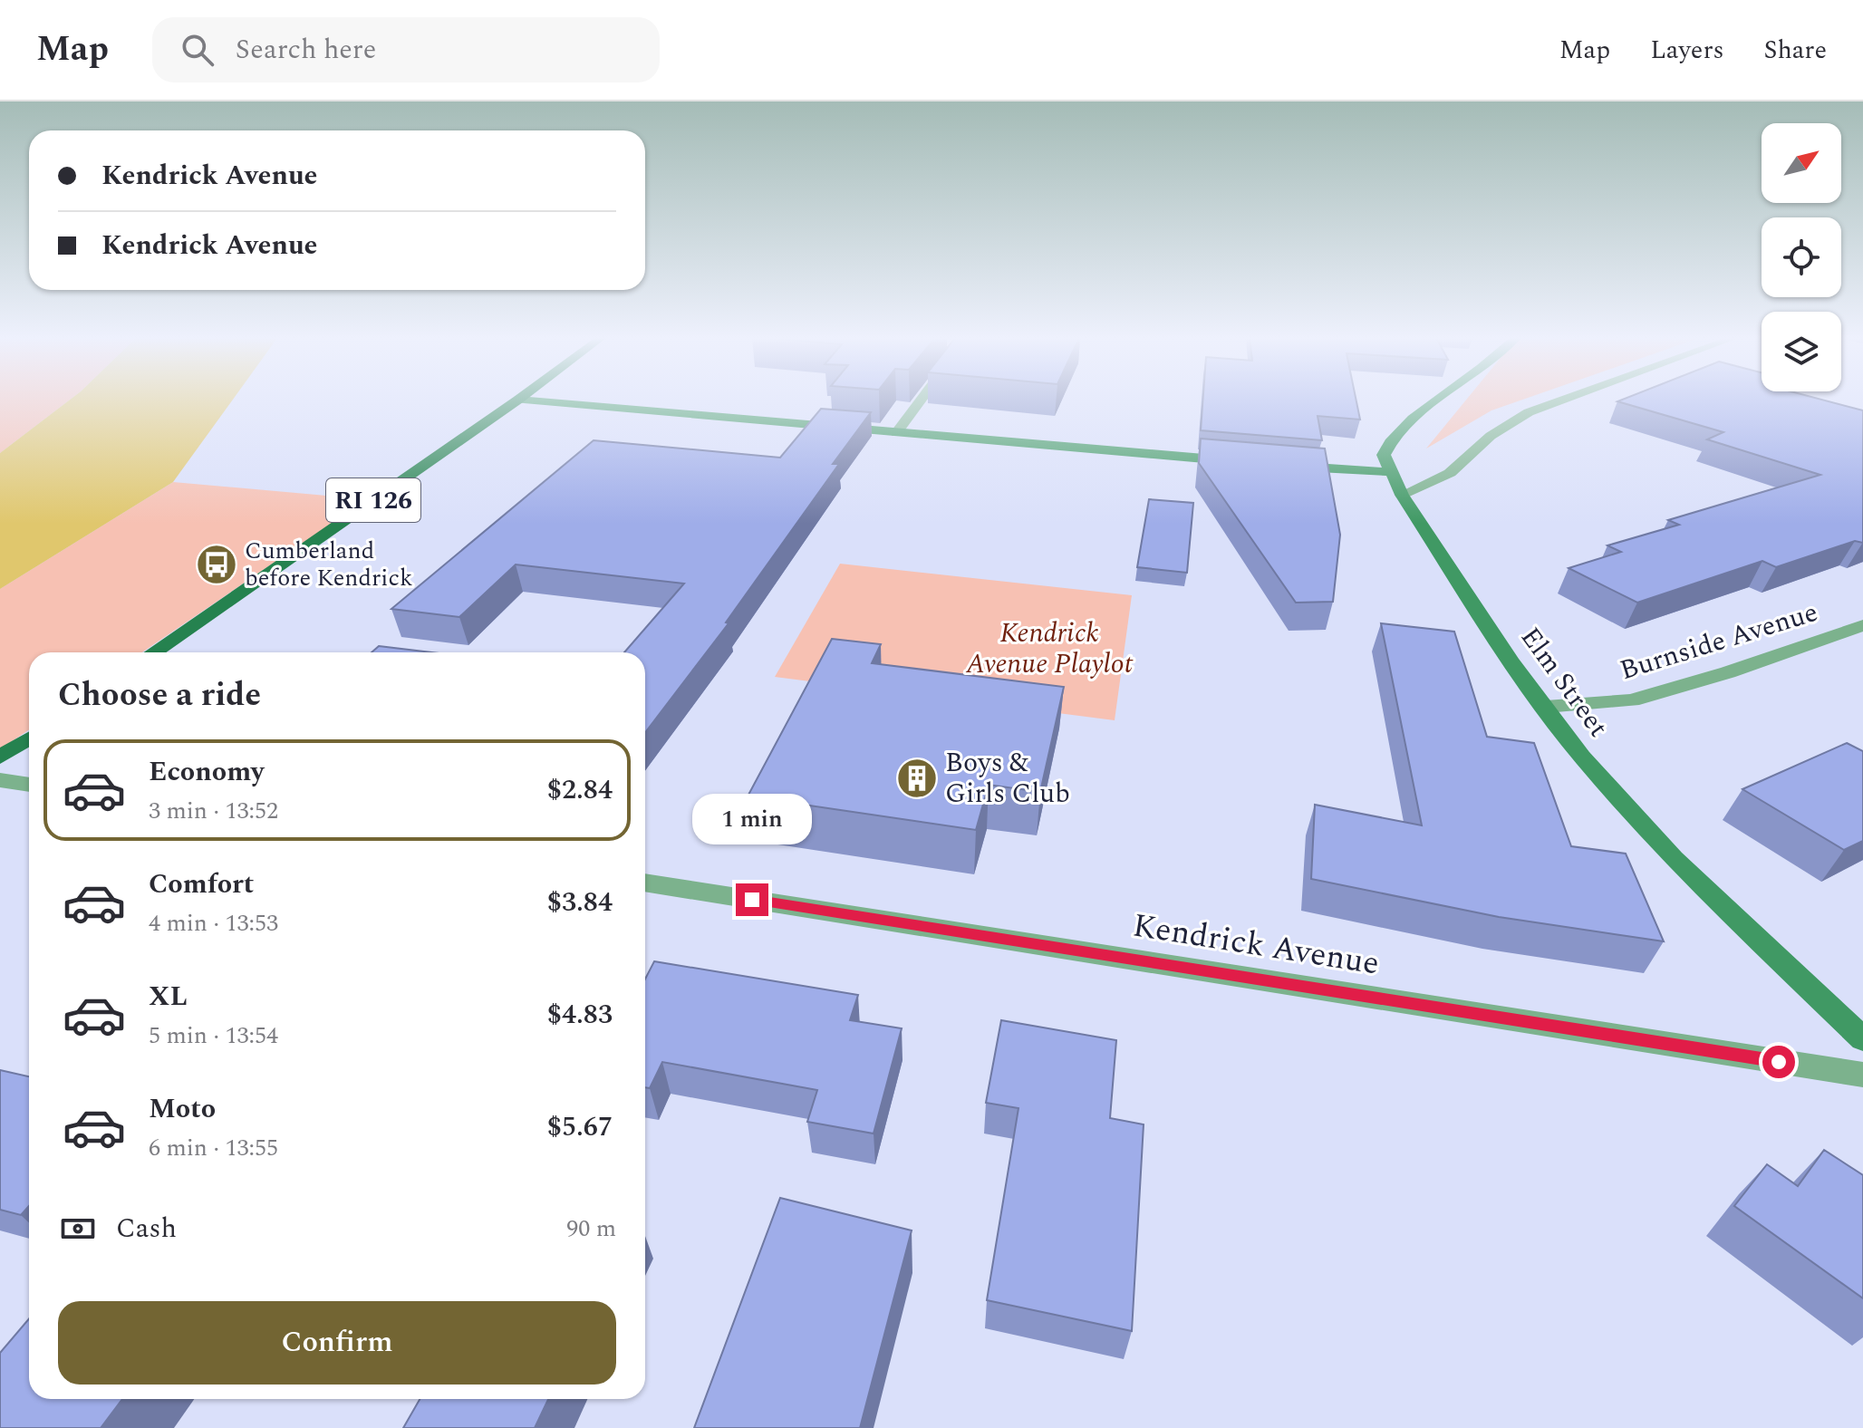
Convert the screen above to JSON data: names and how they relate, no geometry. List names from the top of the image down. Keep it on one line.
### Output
{"streets":{"main road":["RI 126"],"street":["Burnside Avenue","Elm Street","Kendrick Avenue"]},"crossings":[["Burnside Avenue","Elm Street"]],"parks":["Kendrick Avenue Playlot"],"places":{"bus stop":["Cumberland before Kendrick"],"building":["Boys & Girls Club"]},"north":"top right","page":{"header":"Map","search":"Search here","nav":["Map","Layers","Share"],"banner":["Kendrick Avenue","Kendrick Avenue"],"heading":"Choose a ride","list":[{"name":"Economy","note":"3 min · 13:52","value":"$2.84"},{"name":"Comfort","note":"4 min · 13:53","value":"$3.84"},{"name":"XL","note":"5 min · 13:54","value":"$4.83"},{"name":"Moto","note":"6 min · 13:55","value":"$5.67"}],"bubble":"1 min","pay":["Cash","90 m"],"buttons":"Confirm"}}
